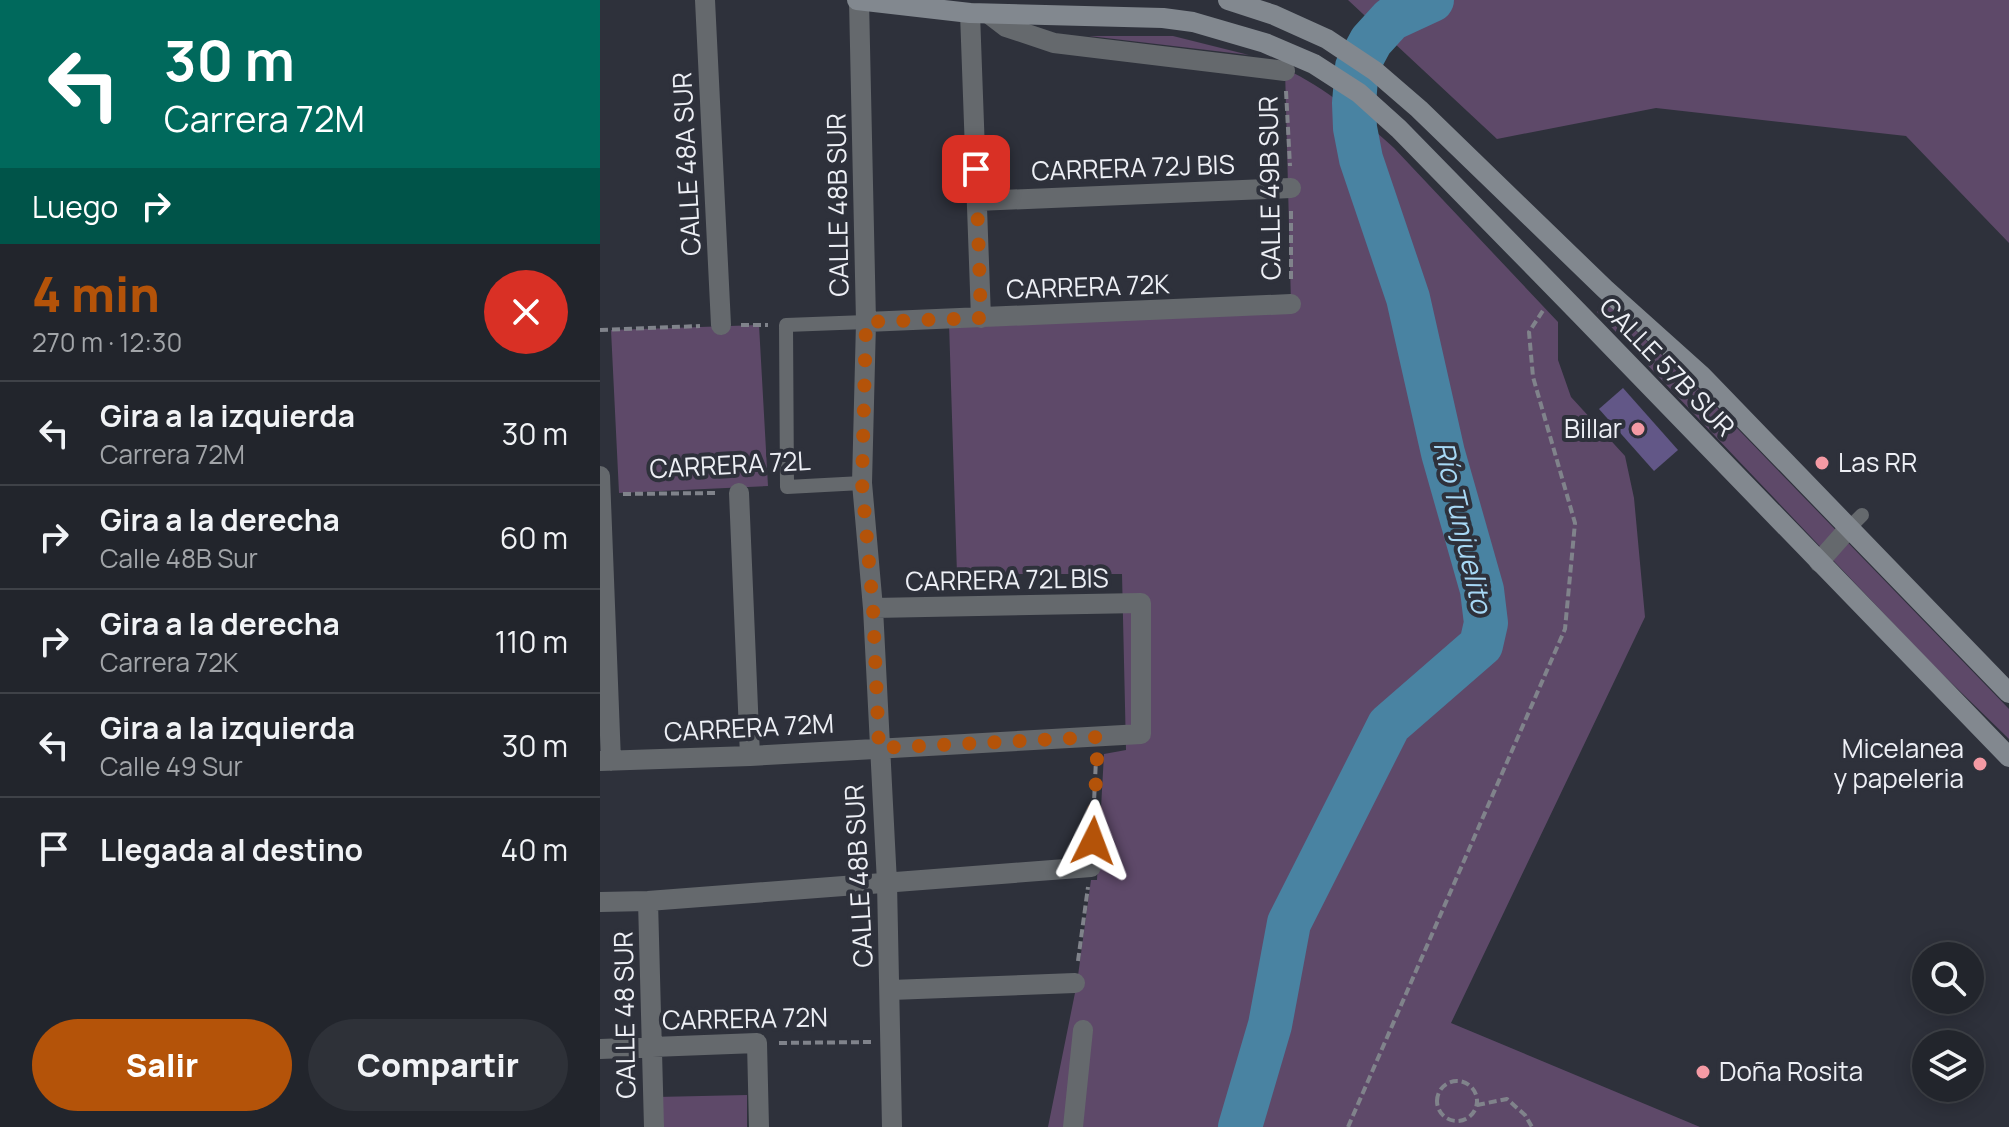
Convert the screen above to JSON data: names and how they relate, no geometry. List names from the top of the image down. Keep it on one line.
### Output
{"streets":{"street":["CALLE 48A SUR","CARRERA 72J BIS","CALLE 48B SUR","CARRERA 72K","CALLE 57B SUR","CARRERA 72L BIS","CARRERA 72M","CALLE 48 SUR","CARRERA 72N"],"lane":["CARRERA 72L"],"path":["CALLE 49B SUR"]},"crossings":[["CARRERA 72J BIS","CALLE 49B SUR"],["CALLE 49B SUR","CARRERA 72K"],["CALLE 48B SUR","CARRERA 72K"],["CALLE 48B SUR","CALLE 57B SUR"],["CALLE 48B SUR","CARRERA 72L"],["CALLE 48B SUR","CARRERA 72L BIS"],["CALLE 48B SUR","CARRERA 72M"],["CALLE 48B SUR","CARRERA 72N"],["CARRERA 72K","CARRERA 72L"],["CARRERA 72L BIS","CARRERA 72M"],["CALLE 48 SUR","CARRERA 72N"]],"water":["Río Tunjuelito"],"places":["Billar","Las RR","Micelanea y papeleria","Doña Rosita"],"page":{"turn":["30 m","Carrera 72M"],"then":"Luego","heading":["4 min","270 m · 12:30"],"list":[{"name":"Gira a la izquierda","note":"Carrera 72M","value":"30 m"},{"name":"Gira a la derecha","note":"Calle 48B Sur","value":"60 m"},{"name":"Gira a la derecha","note":"Carrera 72K","value":"110 m"},{"name":"Gira a la izquierda","note":"Calle 49 Sur","value":"30 m"},{"name":"Llegada al destino","value":"40 m"}],"buttons":["Salir","Compartir"]}}
